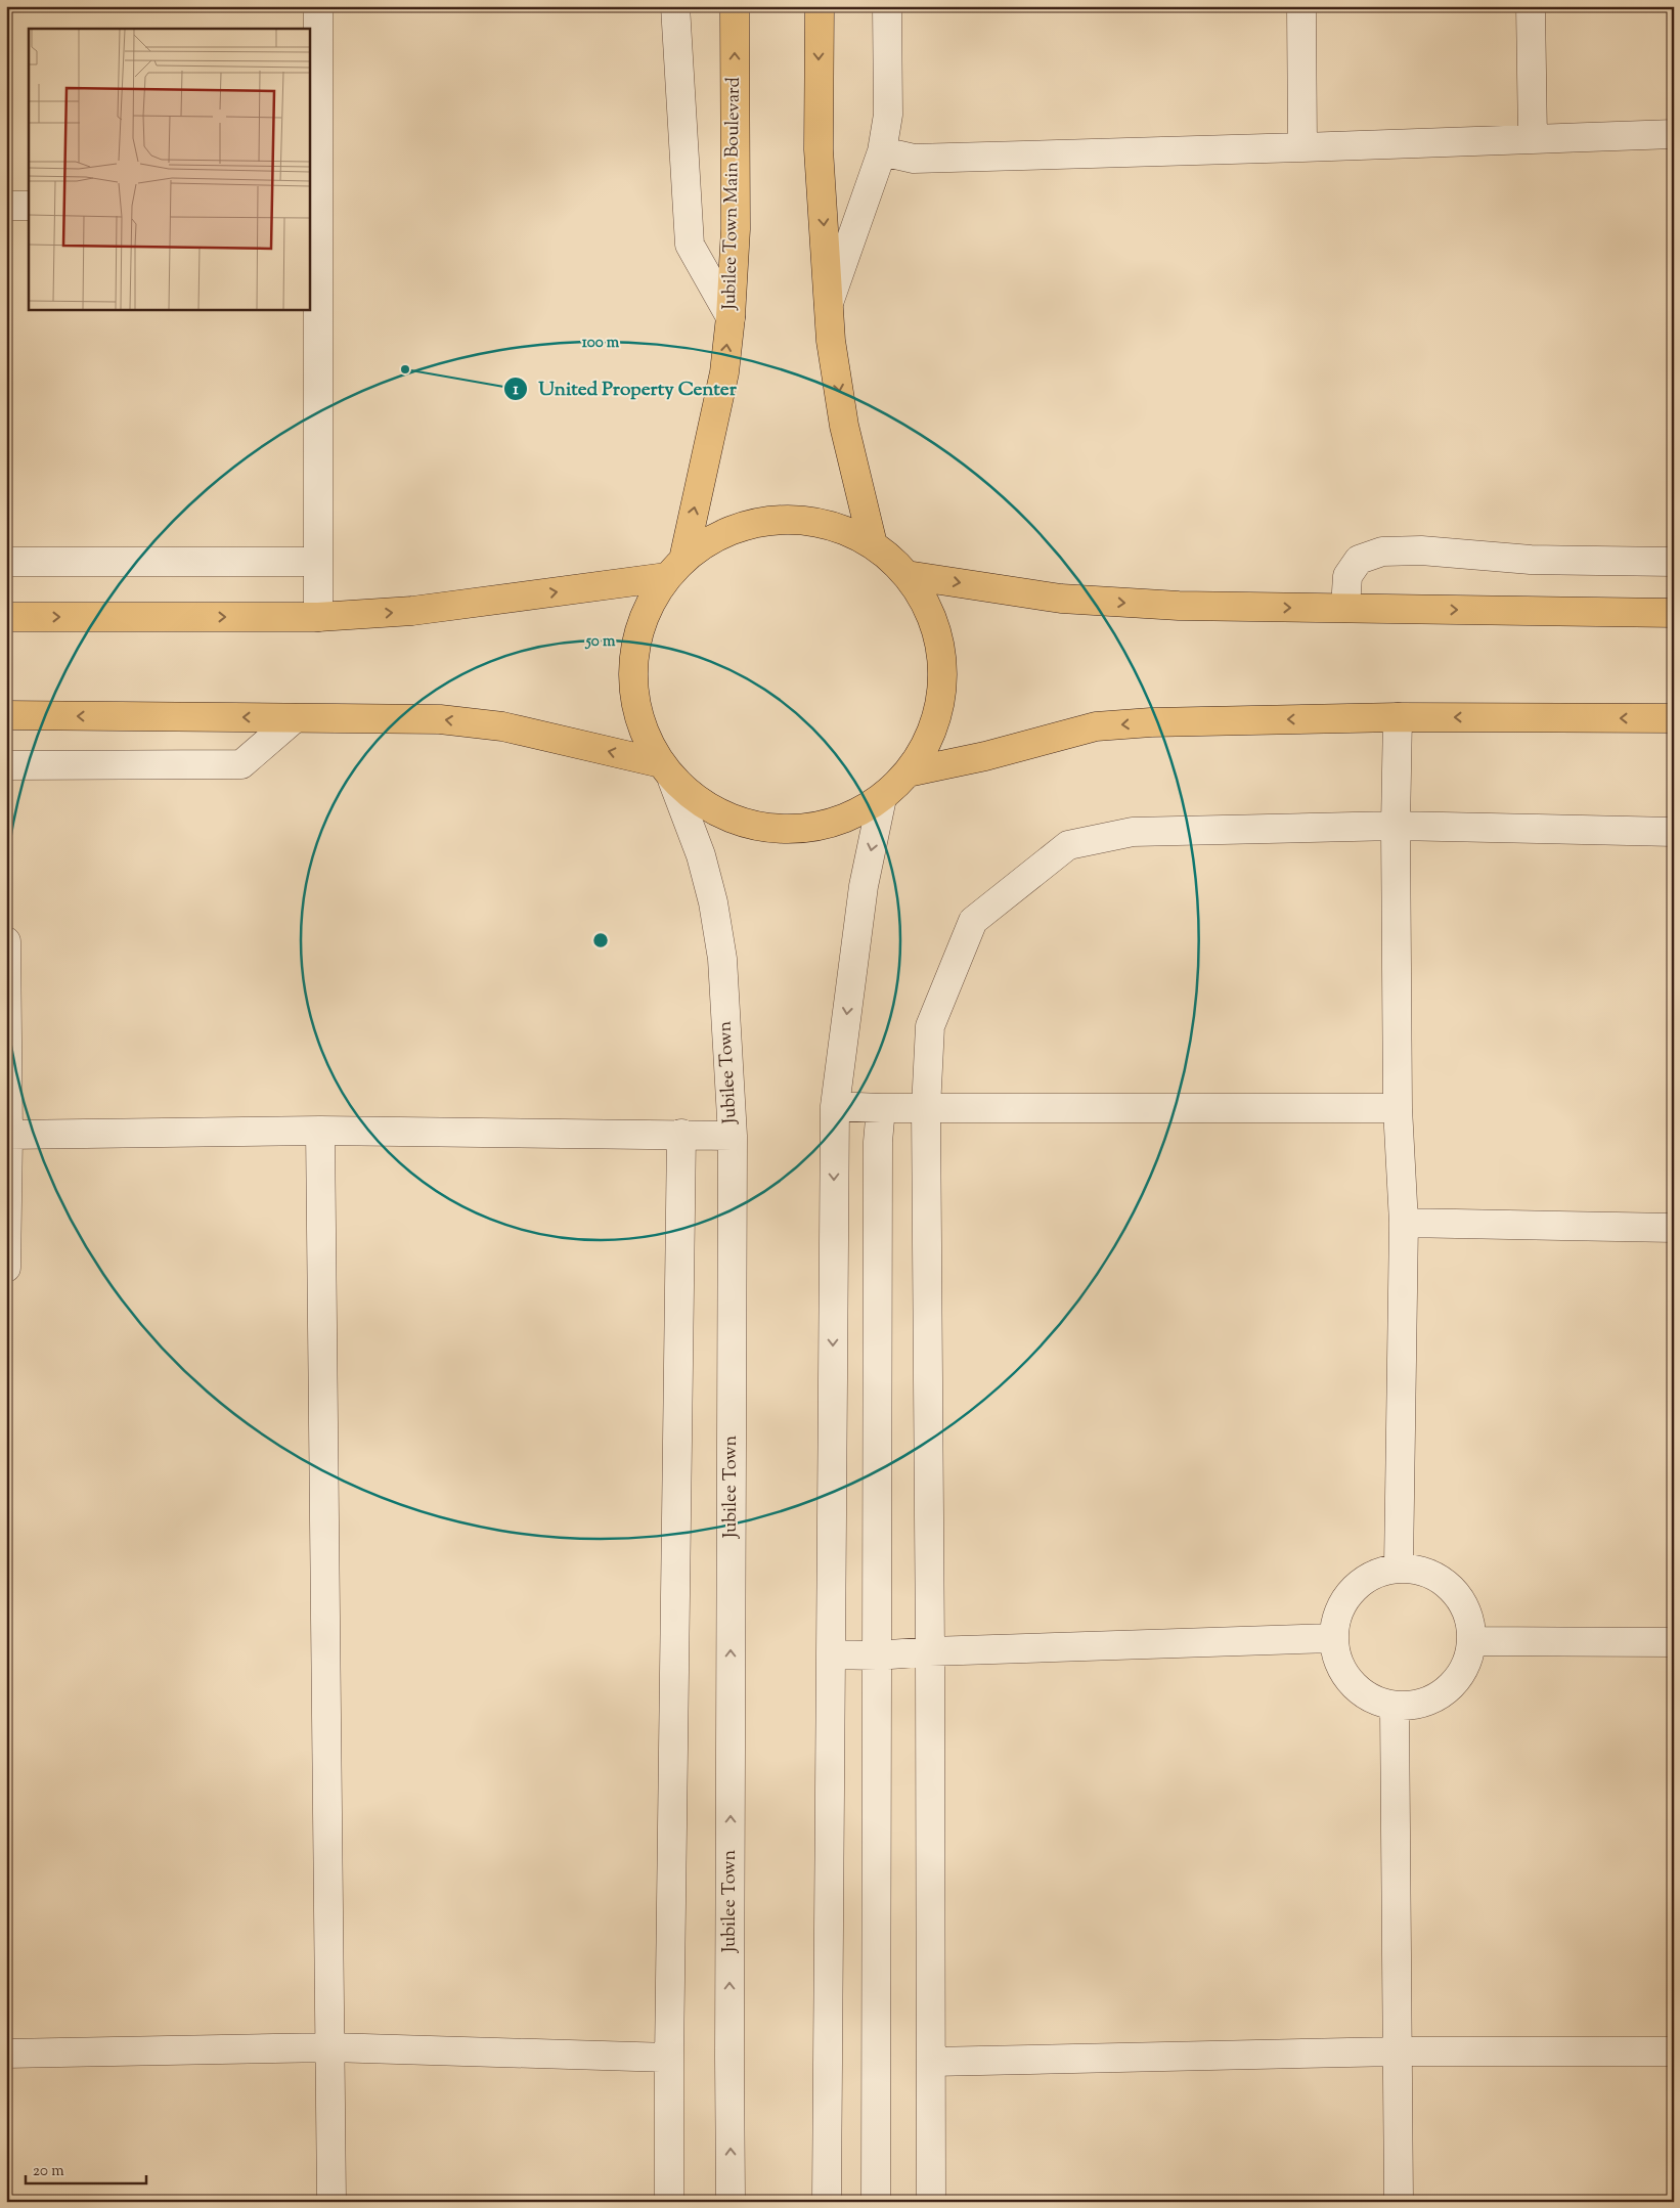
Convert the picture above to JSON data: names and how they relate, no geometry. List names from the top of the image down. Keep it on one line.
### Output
{"streets":{"main road":["Jubilee Town Main Boulevard"],"street":["Jubilee Town"]},"places":["United Property Center"],"scale_bar":"20 m","rings":["100 m","50 m"]}
